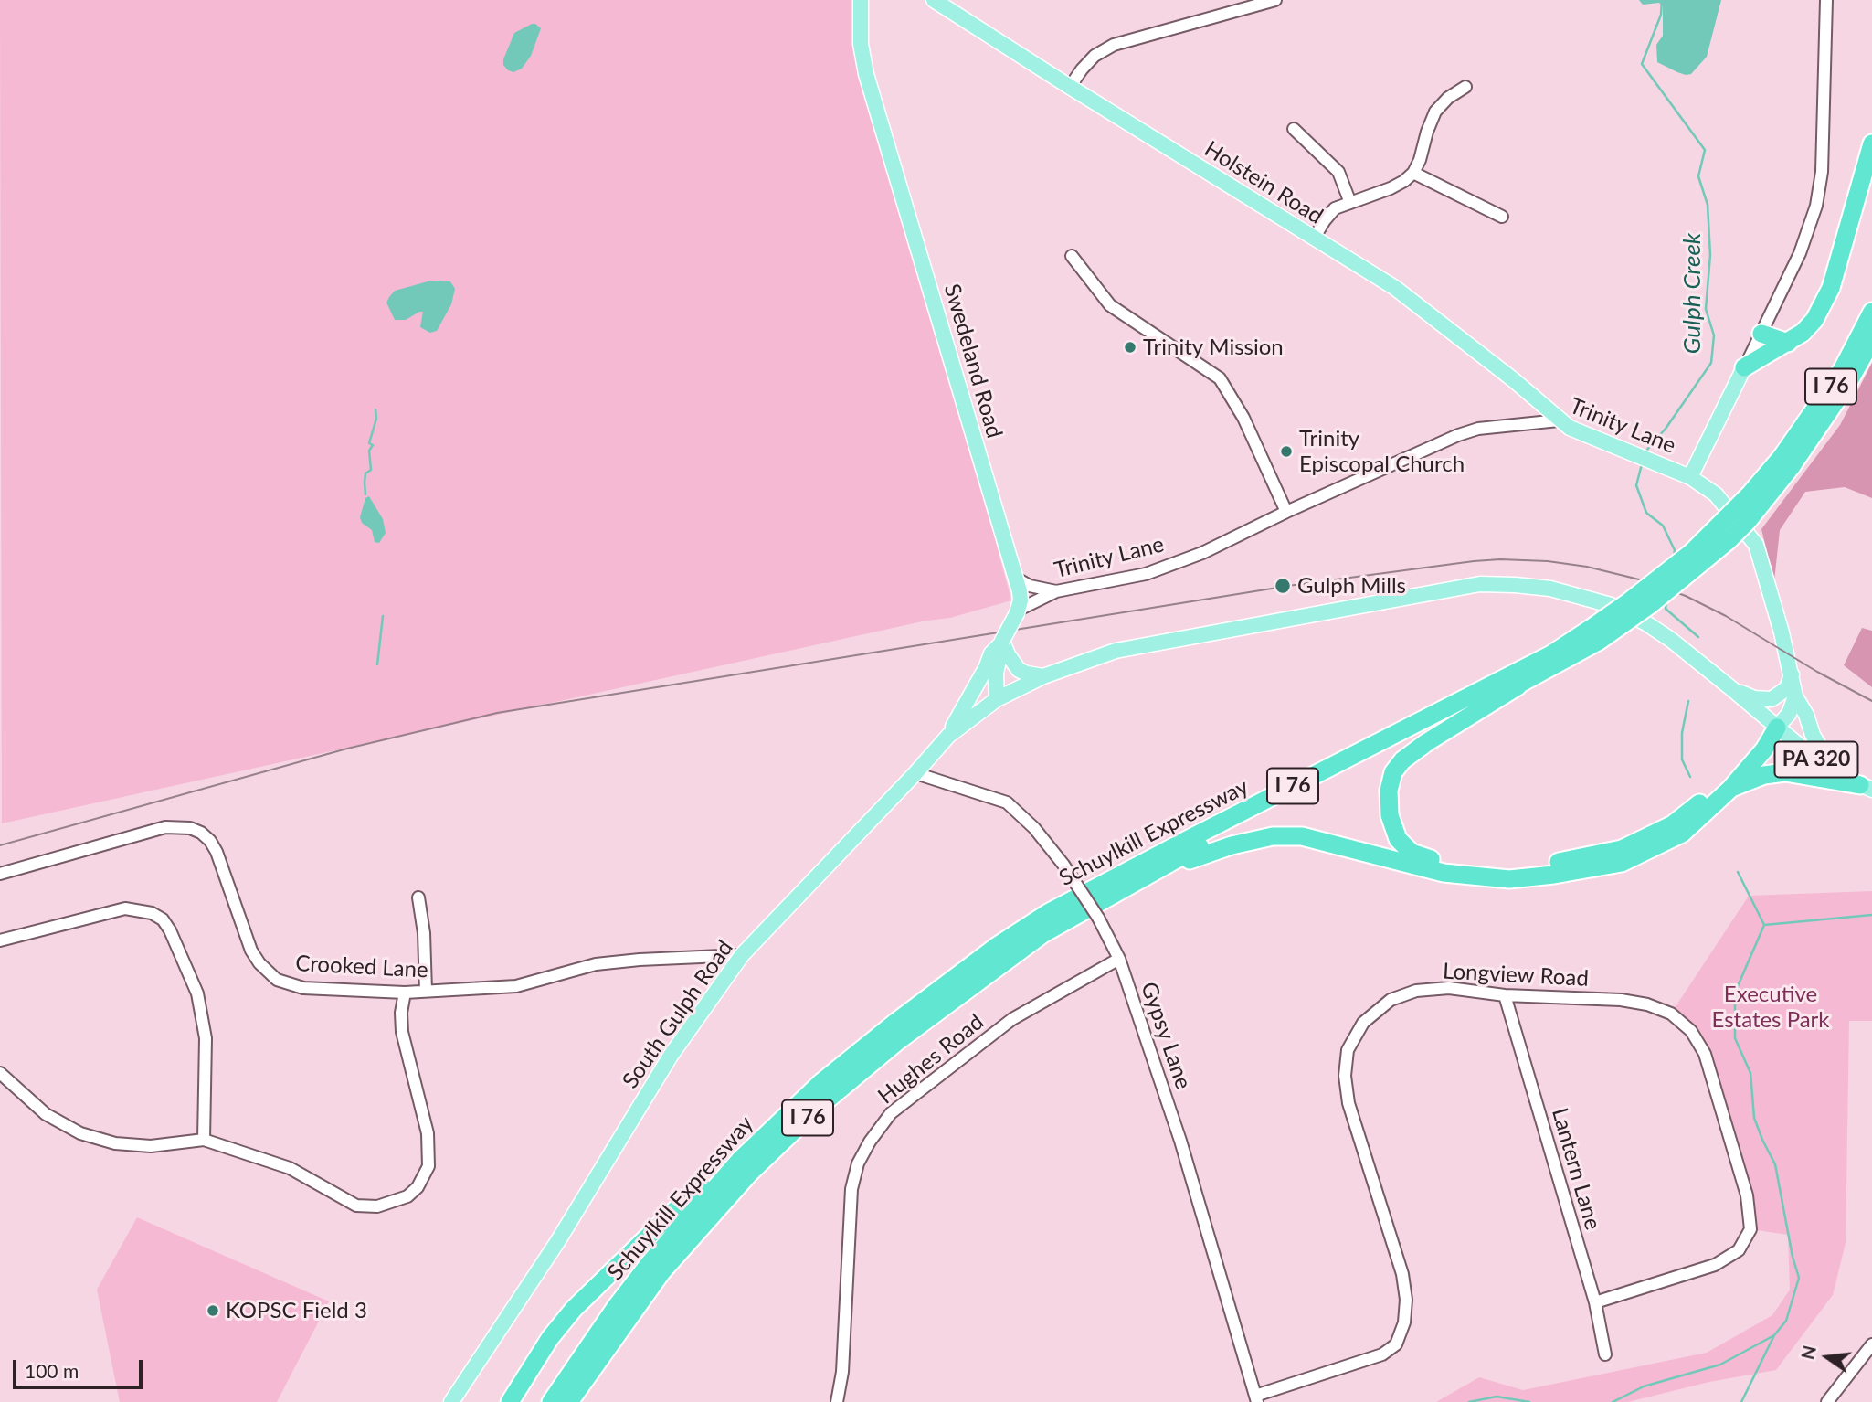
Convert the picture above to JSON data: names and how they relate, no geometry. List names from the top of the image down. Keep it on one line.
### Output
{"streets":{"highway":["I 76","Schuylkill Expressway"],"main road":["Holstein Road","Swedeland Road","Trinity Lane","PA 320","South Gulph Road"],"street":["Crooked Lane","Longview Road","Gypsy Lane","Hughes Road","Lantern Lane"]},"crossings":[["Holstein Road","Trinity Lane"],["Swedeland Road","Trinity Lane"],["Trinity Lane","PA 320"],["Crooked Lane","South Gulph Road"],["Longview Road","Gypsy Lane"],["Longview Road","Lantern Lane"],["South Gulph Road","Gypsy Lane"],["Gypsy Lane","Hughes Road"]],"water":["Gulph Creek"],"parks":["Executive Estates Park"],"places":["Trinity Mission","Trinity Episcopal Church","Gulph Mills","KOPSC Field 3"],"scale_bar":"100 m","north":"left"}
